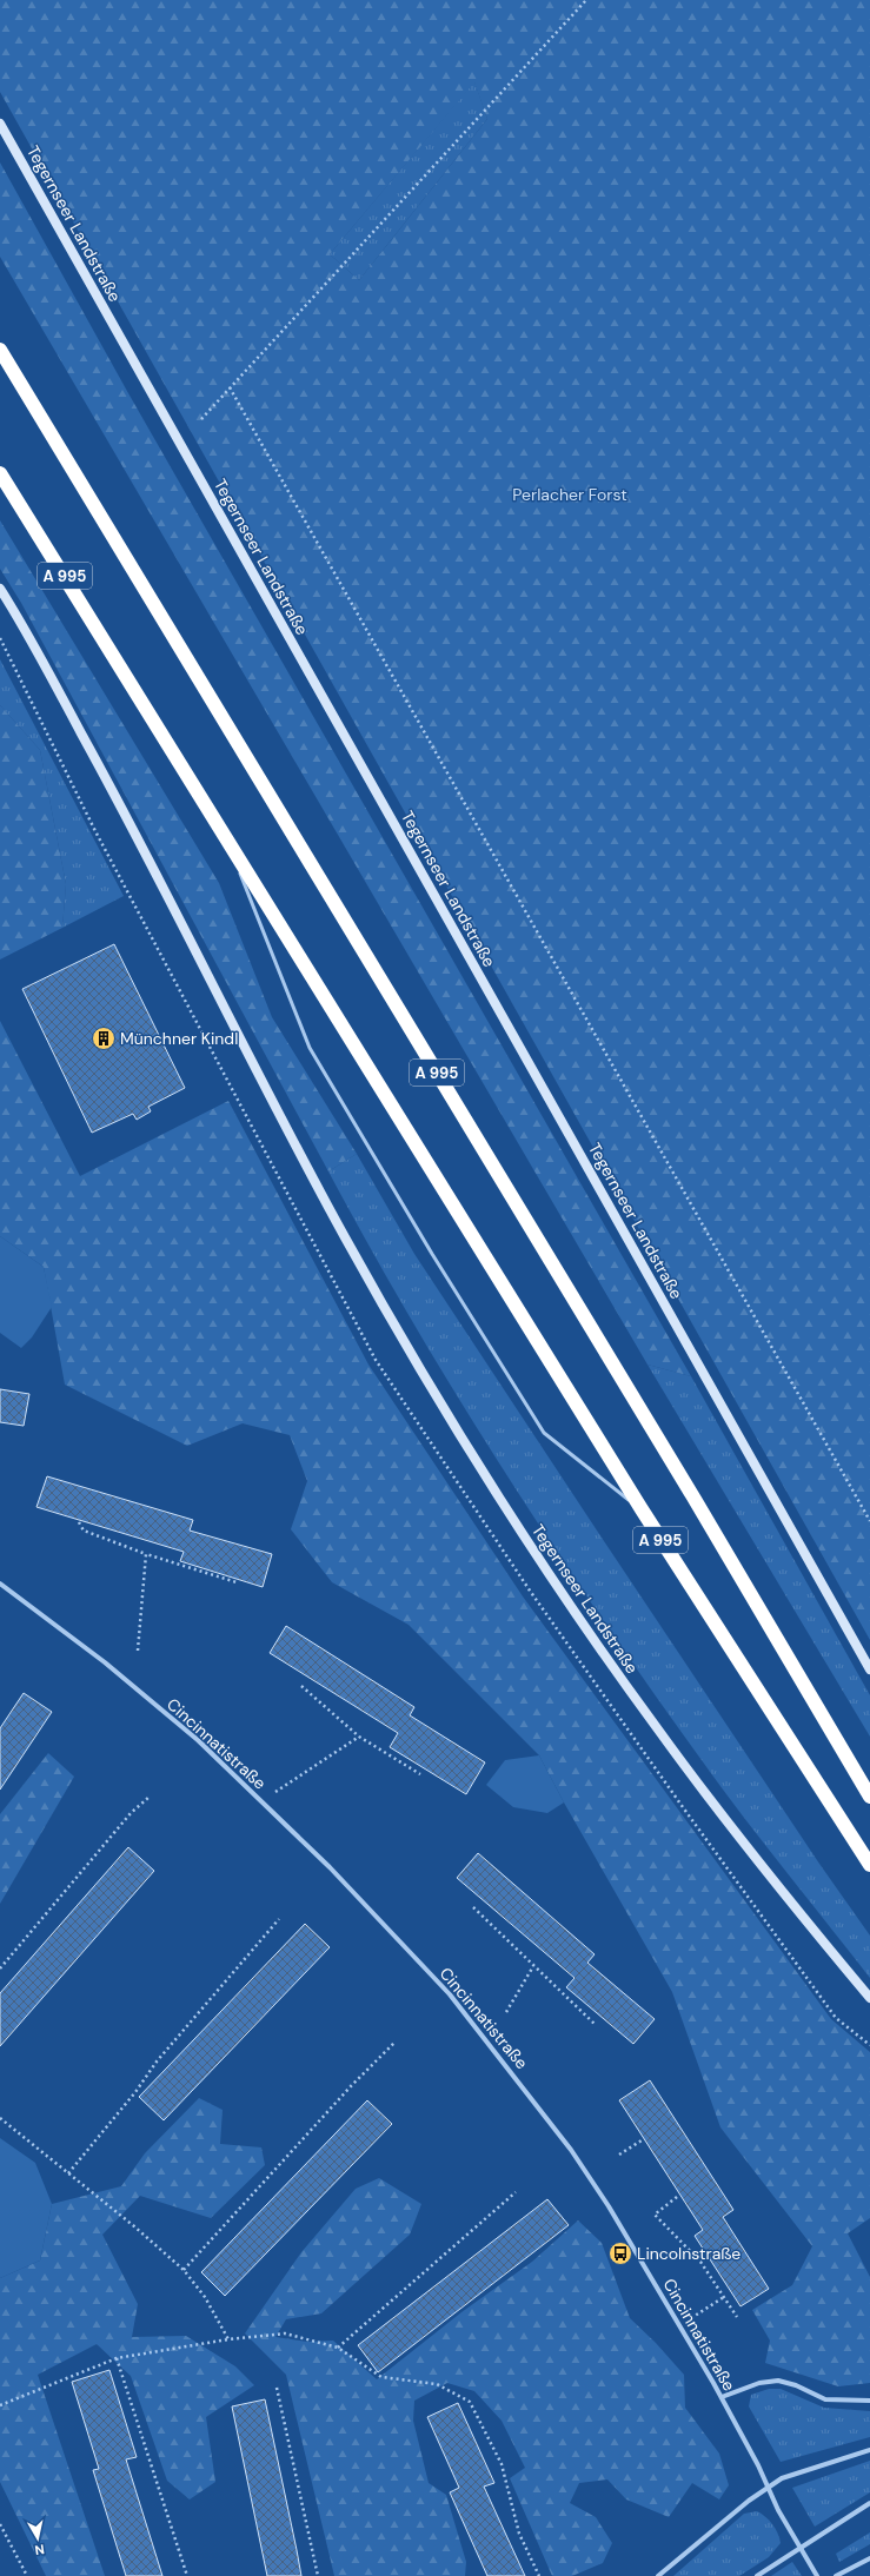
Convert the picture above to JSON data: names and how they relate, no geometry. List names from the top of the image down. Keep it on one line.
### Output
{"streets":{"highway":["A 995"],"main road":["Tegernseer Landstraße"],"street":["Cincinnatistraße"]},"parks":["Perlacher Forst"],"places":{"building":["Münchner Kindl"],"bus stop":["Lincolnstraße"]},"north":"bottom"}
